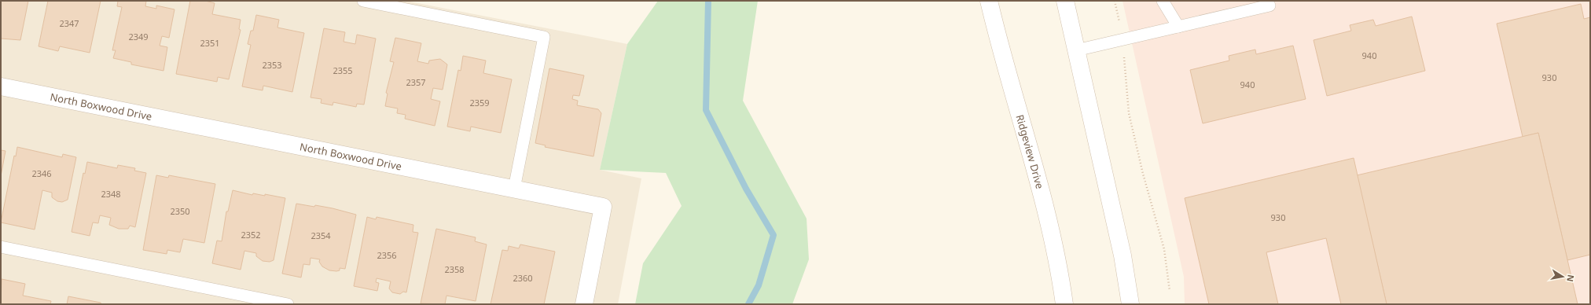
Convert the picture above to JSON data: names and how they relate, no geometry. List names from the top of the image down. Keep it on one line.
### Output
{"streets":{"street":["North Boxwood Drive","Ridgeview Drive"]},"house_numbers":["2347","2349","2351","940","2353","2355","930","2357","940","2359","2346","2348","2350","930","2352","2354","2356","2358","2360"],"north":"right"}
